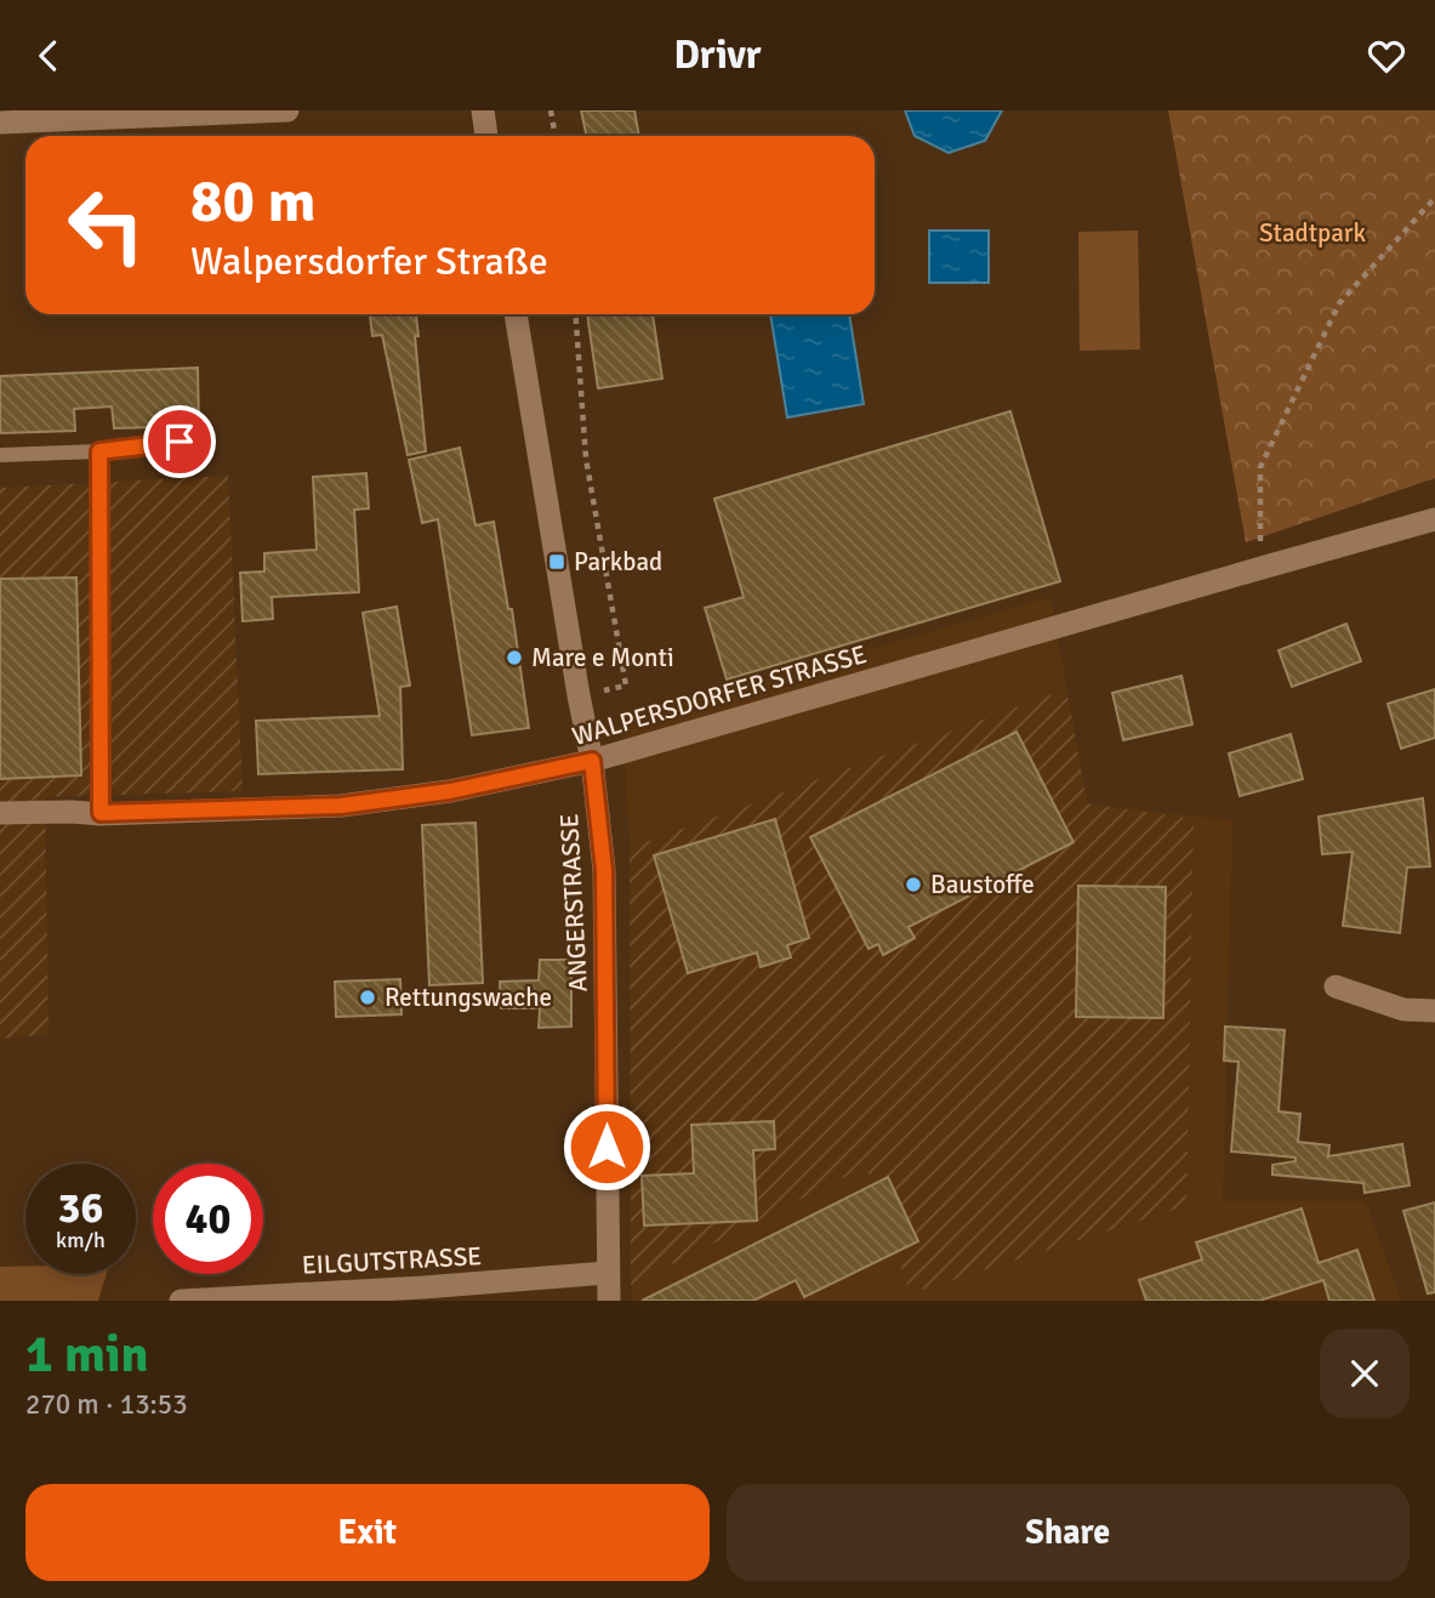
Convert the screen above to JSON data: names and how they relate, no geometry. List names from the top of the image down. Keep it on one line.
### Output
{"streets":{"street":["WALPERSDORFER STRASSE","ANGERSTRASSE","EILGUTSTRASSE"]},"crossings":[["WALPERSDORFER STRASSE","ANGERSTRASSE"],["ANGERSTRASSE","EILGUTSTRASSE"]],"parks":["Stadtpark"],"places":{"transit":["Parkbad"],"other":["Mare e Monti","Baustoffe","Rettungswache"]},"page":{"header":"Drivr","turn":["80 m","Walpersdorfer Straße"],"speed":"36 km/h","limit":"40","heading":["1 min","270 m · 13:53"],"buttons":["Exit","Share"]}}
